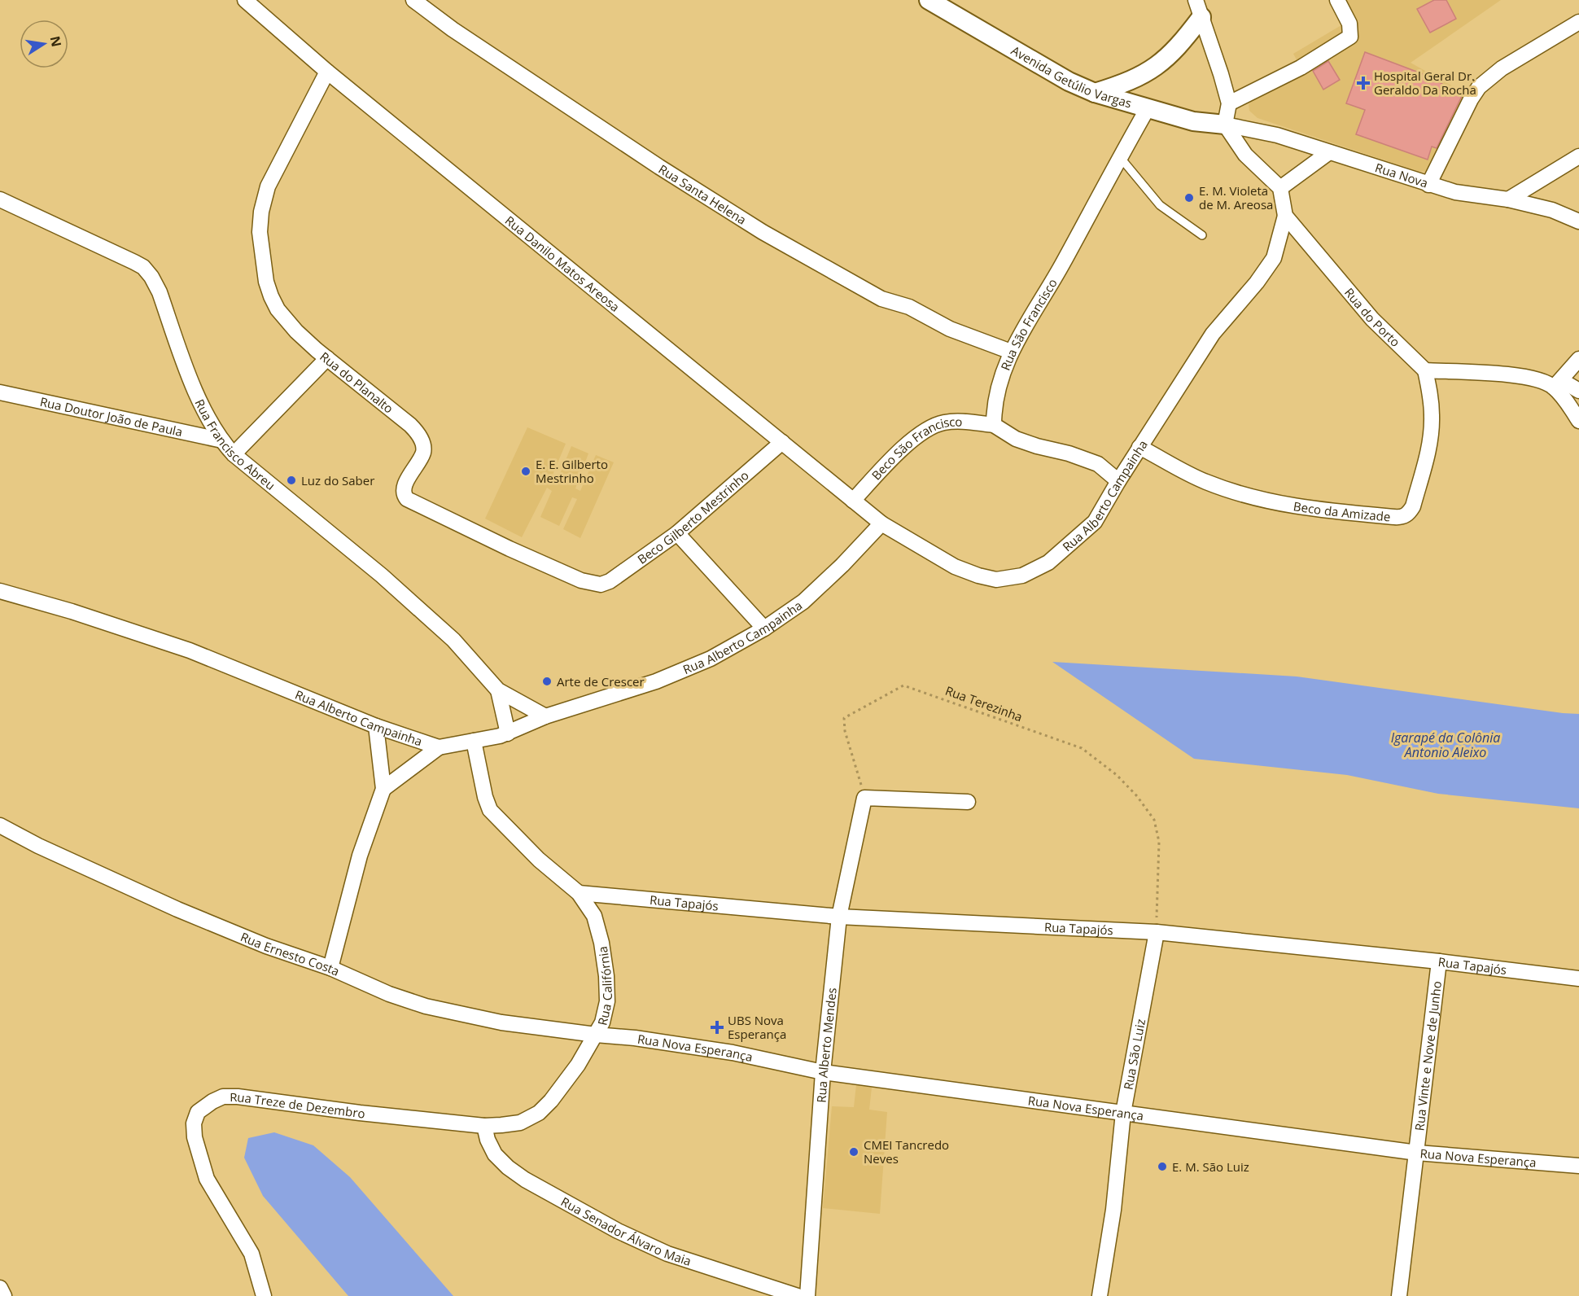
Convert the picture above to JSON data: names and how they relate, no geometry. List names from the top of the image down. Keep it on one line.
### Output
{"streets":{"street":["Avenida Getúlio Vargas","Rua Nova","Rua Santa Helena","Rua Danilo Matos Areosa","Rua do Porto","Rua São Francisco","Rua do Planalto","Rua Doutor João de Paula","Rua Francisco Abreu","Beco São Francisco","Rua Alberto Campainha","Beco da Amizade","Beco Gilberto Mestrinho","Rua Tapajós","Rua Ernesto Costa","Rua Califórnia","Rua Alberto Mendes","Rua Nova Esperança","Rua São Luiz","Rua Vinte e Nove de Junho","Rua Treze de Dezembro","Rua Senador Álvaro Maia"],"path":["Rua Terezinha"]},"crossings":[["Avenida Getúlio Vargas","Rua Nova"],["Avenida Getúlio Vargas","Rua São Francisco"],["Rua Santa Helena","Rua São Francisco"],["Rua Danilo Matos Areosa","Rua do Planalto"],["Rua Danilo Matos Areosa","Beco São Francisco"],["Rua Danilo Matos Areosa","Rua Alberto Campainha"],["Rua Danilo Matos Areosa","Beco Gilberto Mestrinho"],["Rua do Porto","Rua Alberto Campainha"],["Rua do Porto","Beco da Amizade"],["Rua São Francisco","Beco São Francisco"],["Rua do Planalto","Beco Gilberto Mestrinho"],["Rua Doutor João de Paula","Rua Francisco Abreu"],["Rua Francisco Abreu","Rua Alberto Campainha"],["Rua Alberto Campainha","Beco da Amizade"],["Rua Alberto Campainha","Rua Califórnia"],["Rua Terezinha","Rua Tapajós"],["Rua Terezinha","Rua Alberto Mendes"],["Rua Terezinha","Rua São Luiz"],["Rua Tapajós","Rua Califórnia"],["Rua Tapajós","Rua Alberto Mendes"],["Rua Tapajós","Rua São Luiz"],["Rua Tapajós","Rua Vinte e Nove de Junho"],["Rua Ernesto Costa","Rua Califórnia"],["Rua Ernesto Costa","Rua Nova Esperança"],["Rua Califórnia","Rua Nova Esperança"],["Rua Califórnia","Rua Treze de Dezembro"],["Rua Califórnia","Rua Senador Álvaro Maia"],["Rua Alberto Mendes","Rua Nova Esperança"],["Rua Nova Esperança","Rua São Luiz"],["Rua Nova Esperança","Rua Vinte e Nove de Junho"],["Rua Treze de Dezembro","Rua Senador Álvaro Maia"]],"water":["Igarapé da Colônia Antonio Aleixo"],"places":{"health":["Hospital Geral Dr. Geraldo Da Rocha","UBS Nova Esperança"],"other":["E. M. Violeta de M. Areosa","E. E. Gilberto Mestrinho","Luz do Saber","Arte de Crescer","CMEI Tancredo Neves","E. M. São Luiz"]},"north":"right"}
